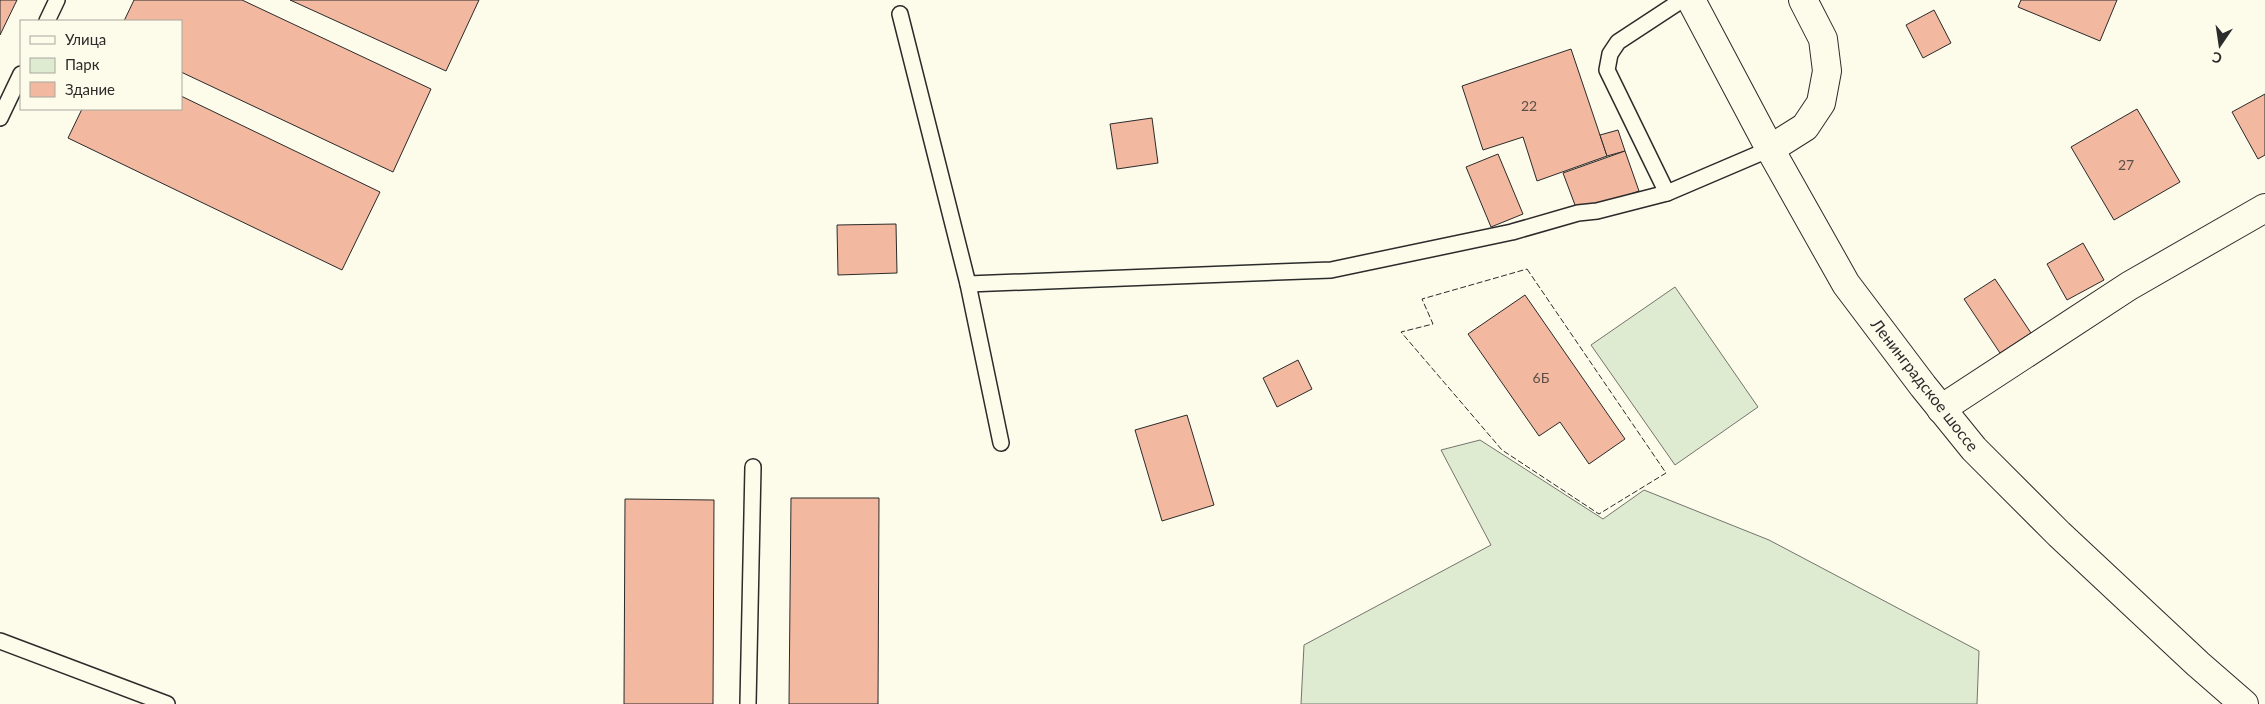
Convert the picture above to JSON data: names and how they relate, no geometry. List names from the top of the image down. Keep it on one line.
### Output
{"streets":{"main road":["Ленинградское шоссе"]},"house_numbers":["22","27","6Б"],"legend":["Улица","Парк","Здание"],"north":"bottom"}
